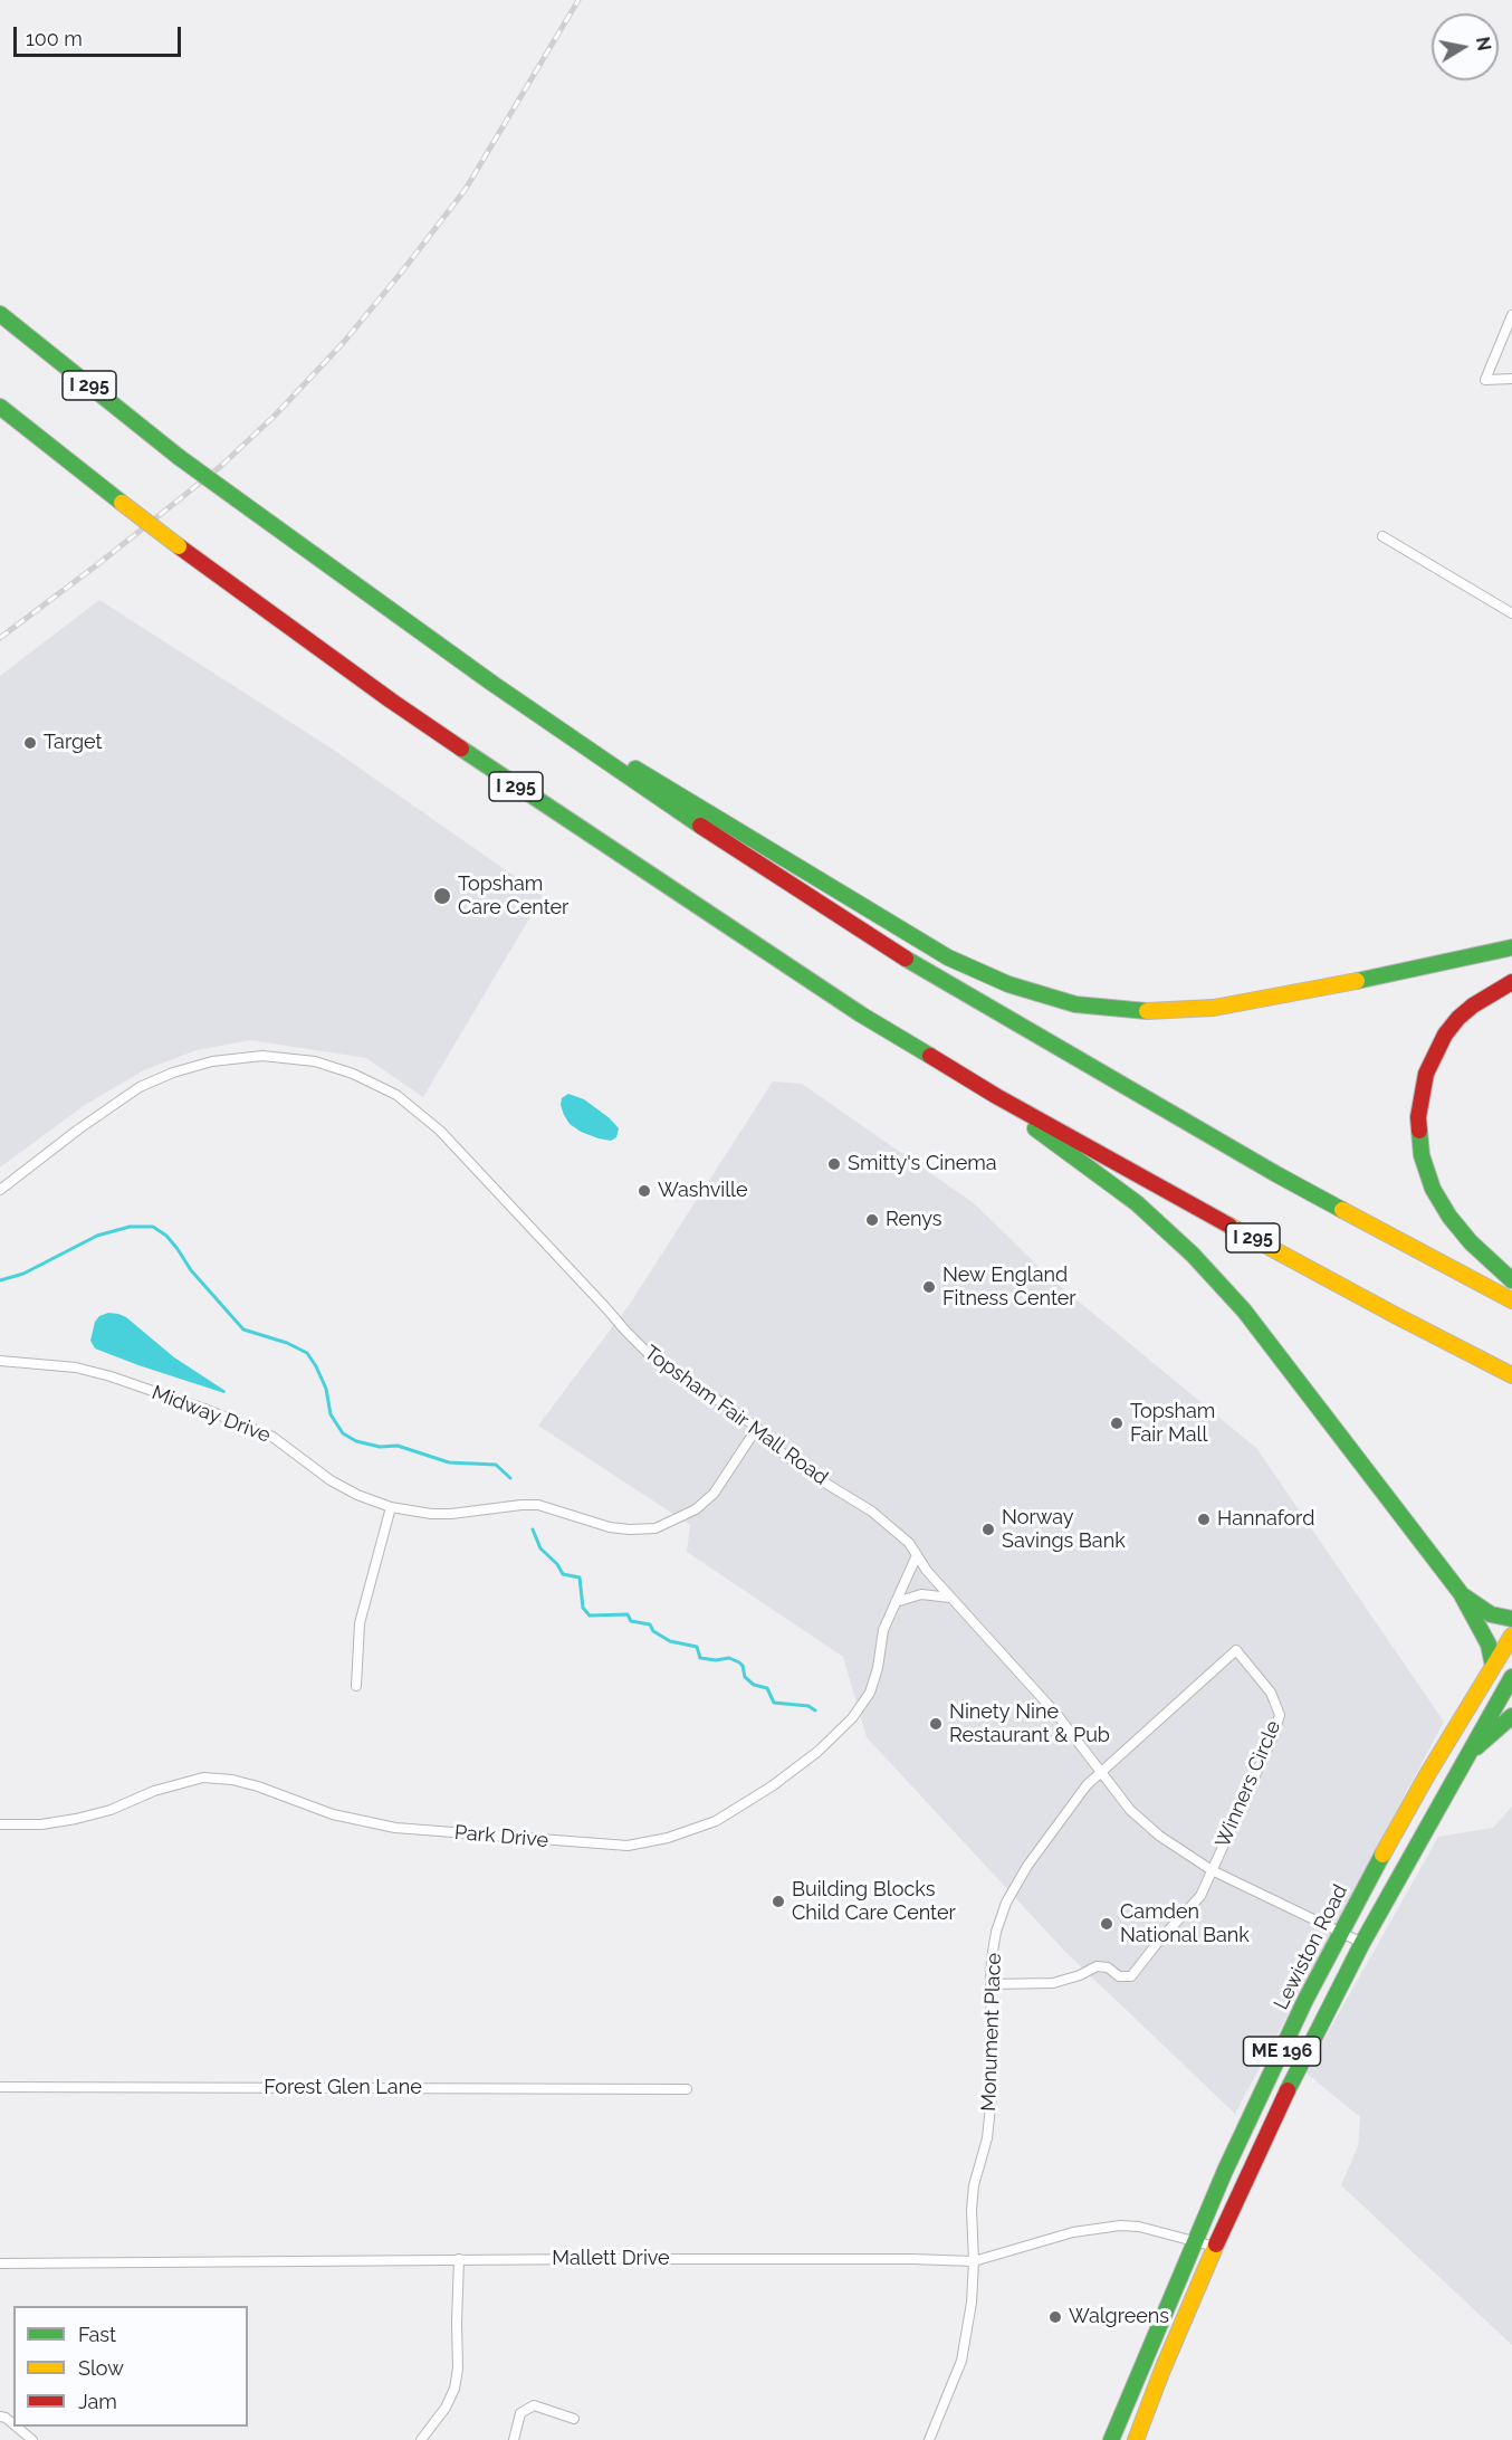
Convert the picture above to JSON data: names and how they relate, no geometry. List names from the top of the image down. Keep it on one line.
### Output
{"streets":{"highway":["I 295","Lewiston Road","ME 196"],"street":["Midway Drive","Topsham Fair Mall Road","Winners Circle","Park Drive","Monument Place","Forest Glen Lane","Mallett Drive"]},"crossings":[["Midway Drive","Topsham Fair Mall Road"],["Topsham Fair Mall Road","Winners Circle"],["Topsham Fair Mall Road","Park Drive"],["Topsham Fair Mall Road","Lewiston Road"],["Topsham Fair Mall Road","Monument Place"],["Topsham Fair Mall Road","ME 196"],["Winners Circle","Monument Place"],["Lewiston Road","Mallett Drive"],["Monument Place","Mallett Drive"],["ME 196","Mallett Drive"]],"places":["Target","Topsham Care Center","Smitty's Cinema","Washville","Renys","New England Fitness Center","Topsham Fair Mall","Hannaford","Norway Savings Bank","Ninety Nine Restaurant & Pub","Building Blocks Child Care Center","Camden National Bank","Walgreens"],"legend":["Fast","Slow","Jam"],"scale_bar":"100 m","north":"right"}
